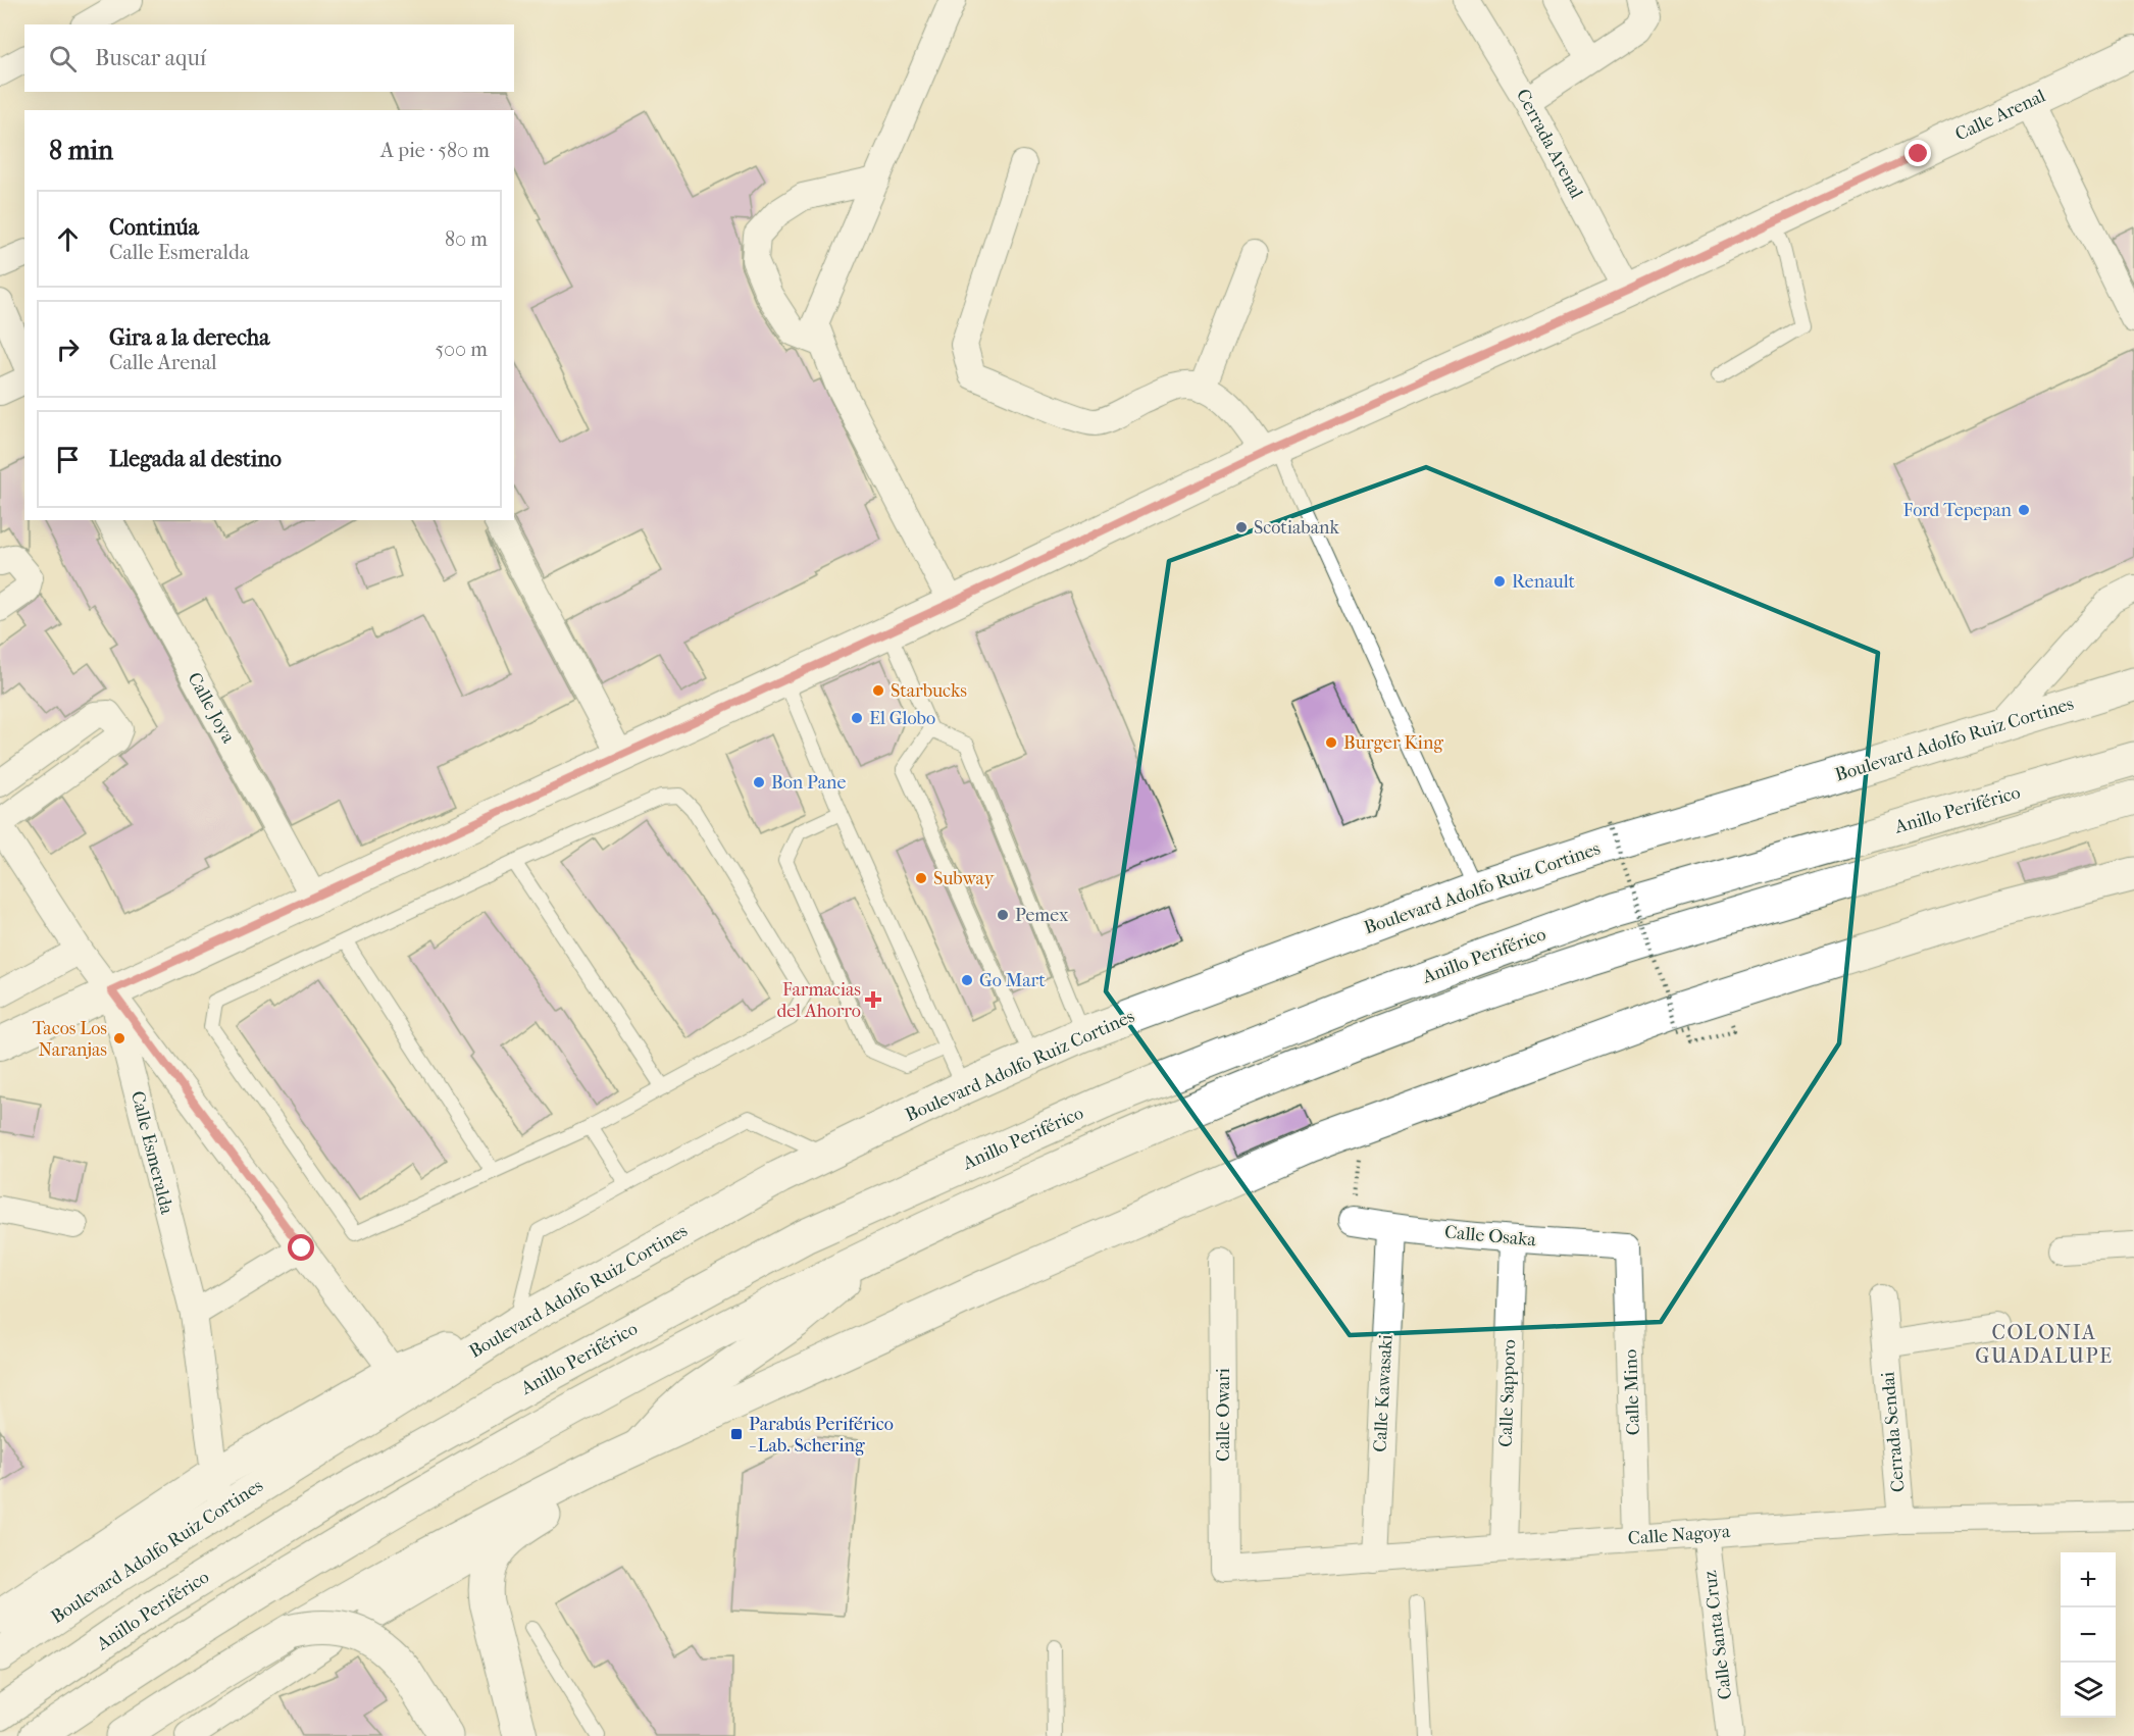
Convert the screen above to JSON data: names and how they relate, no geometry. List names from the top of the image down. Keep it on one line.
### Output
{"streets":{"main road":["Boulevard Adolfo Ruiz Cortines","Anillo Periférico"],"street":["Calle Arenal","Cerrada Arenal","Calle Joya","Calle Esmeralda","Calle Osaka","Calle Mino","Calle Kawasaki","Calle Sapporo","Calle Owari","Cerrada Sendai","Calle Nagoya","Calle Santa Cruz"]},"crossings":[["Calle Arenal","Cerrada Arenal"],["Calle Arenal","Calle Joya"],["Calle Arenal","Calle Esmeralda"],["Boulevard Adolfo Ruiz Cortines","Calle Esmeralda"],["Calle Osaka","Calle Mino"],["Calle Osaka","Calle Kawasaki"],["Calle Osaka","Calle Sapporo"],["Calle Mino","Calle Nagoya"],["Calle Kawasaki","Calle Nagoya"],["Calle Sapporo","Calle Nagoya"],["Calle Owari","Calle Nagoya"],["Cerrada Sendai","Calle Nagoya"],["Calle Nagoya","Calle Santa Cruz"]],"districts":["COLONIA GUADALUPE"],"places":{"other":["Ford Tepepan","Scotiabank","Renault","Starbucks","El Globo","Burger King","Bon Pane","Subway","Pemex","Go Mart","Tacos Los Naranjas"],"health":["Farmacias del Ahorro"],"transit":["Parabús Periférico - Lab. Schering"]},"page":{"search":"Buscar aquí","heading":["8 min","A pie · 580 m"],"list":[["Continúa","Calle Esmeralda","80 m"],["Gira a la derecha","Calle Arenal","500 m"],"Llegada al destino"],"map_buttons":["+","−"]}}
